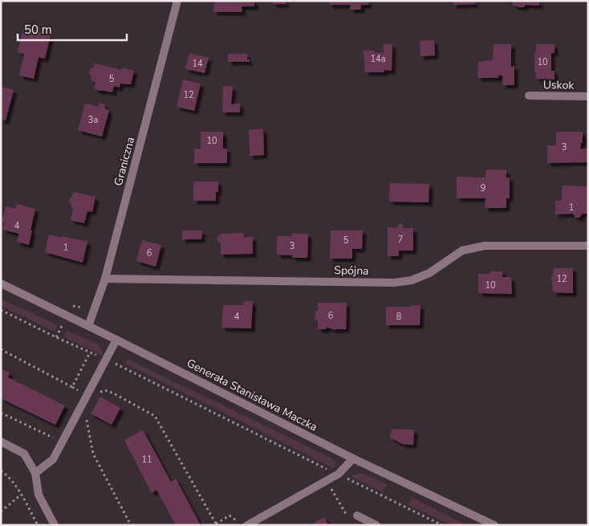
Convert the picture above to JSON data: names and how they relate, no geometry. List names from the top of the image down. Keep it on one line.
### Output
{"streets":{"street":["Uskok","Graniczna","Spójna","Generała Stanisława Maczka"]},"crossings":[["Graniczna","Spójna"],["Graniczna","Generała Stanisława Maczka"]],"house_numbers":["14a","10","14","5","12","3a","10","3","9","1","4","7","5","3","1","6","12","10","6","4","8","11"],"scale_bar":"50 m"}
